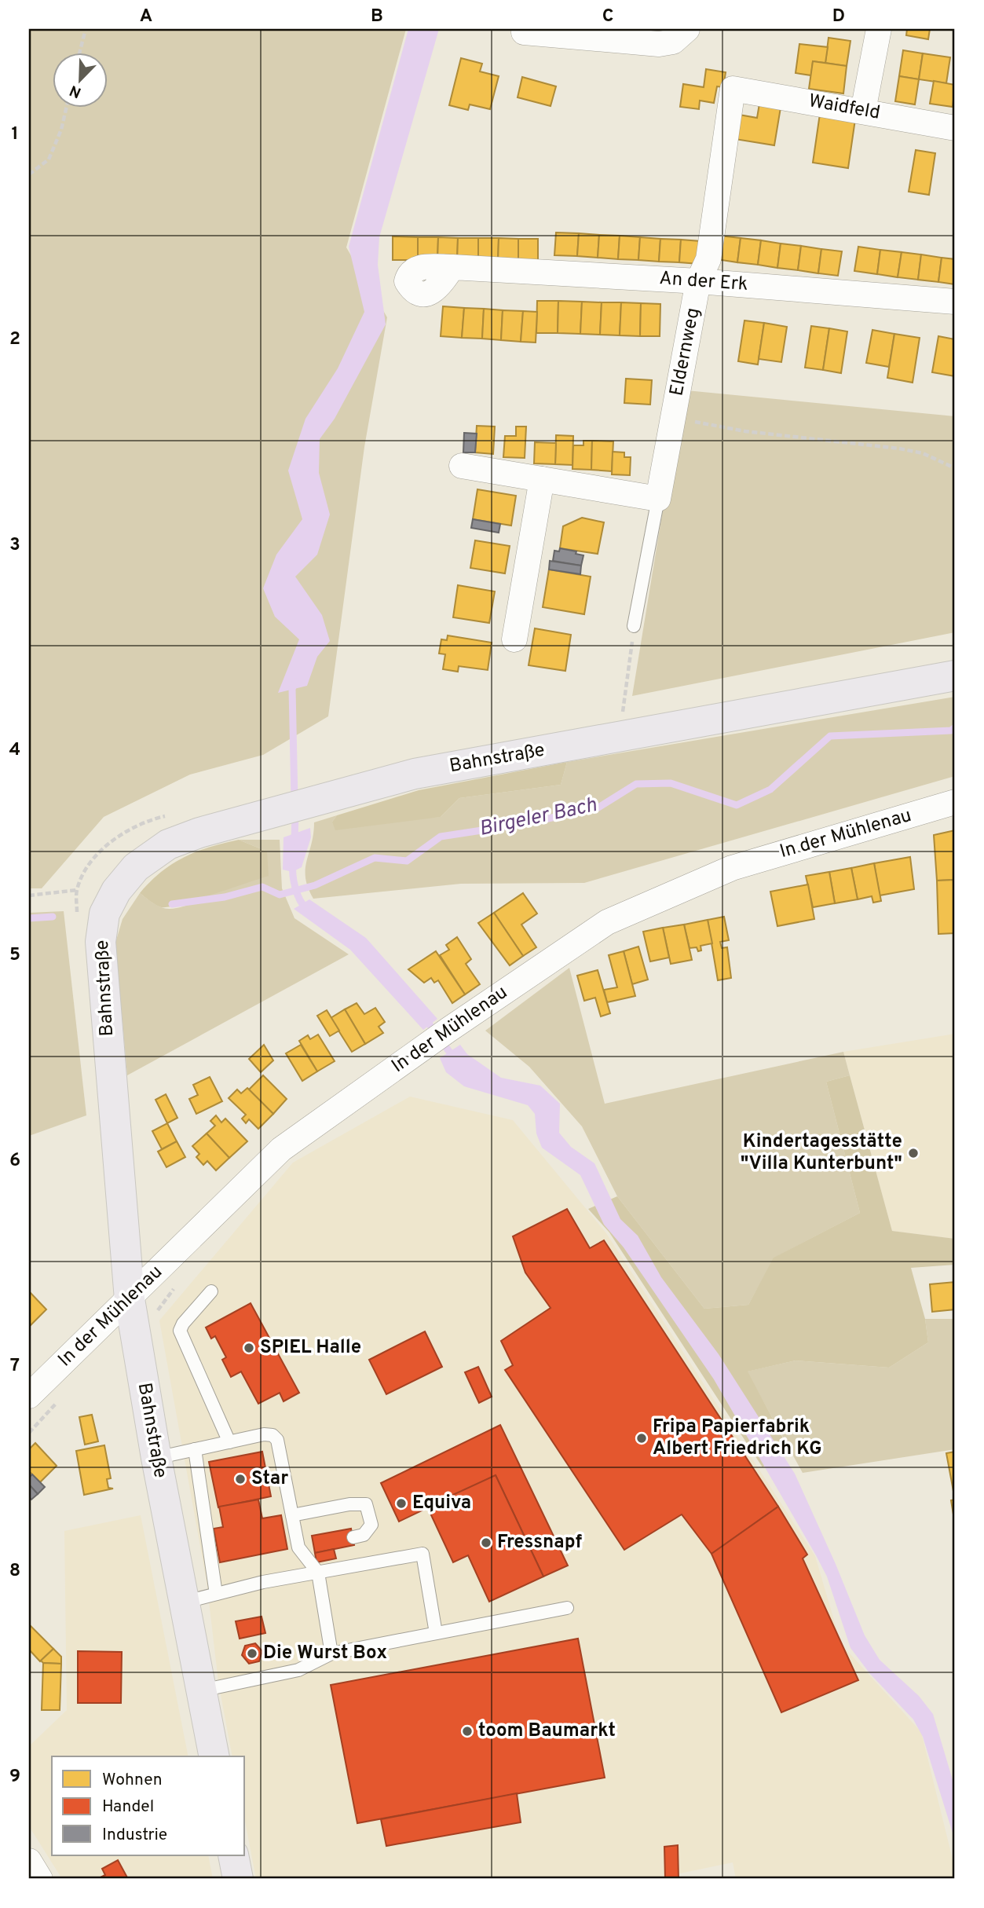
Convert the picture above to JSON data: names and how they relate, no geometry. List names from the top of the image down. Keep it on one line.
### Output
{"streets":{"main road":["Bahnstraße"],"street":["Waidfeld","An der Erk","Eldernweg","In der Mühlenau"]},"crossings":[["Waidfeld","Eldernweg"],["An der Erk","Eldernweg"],["Bahnstraße","In der Mühlenau"]],"water":["Birgeler Bach"],"places":["Kindertagesstätte \"Villa Kunterbunt\"","SPIEL Halle","Fripa Papierfabrik Albert Friedrich KG","Star","Equiva","Fressnapf","Die Wurst Box","toom Baumarkt"],"legend":["Wohnen","Handel","Industrie"],"north":"bottom left","grid":{"columns":["A","B","C","D"],"rows":["1","2","3","4","5","6","7","8","9"]}}
